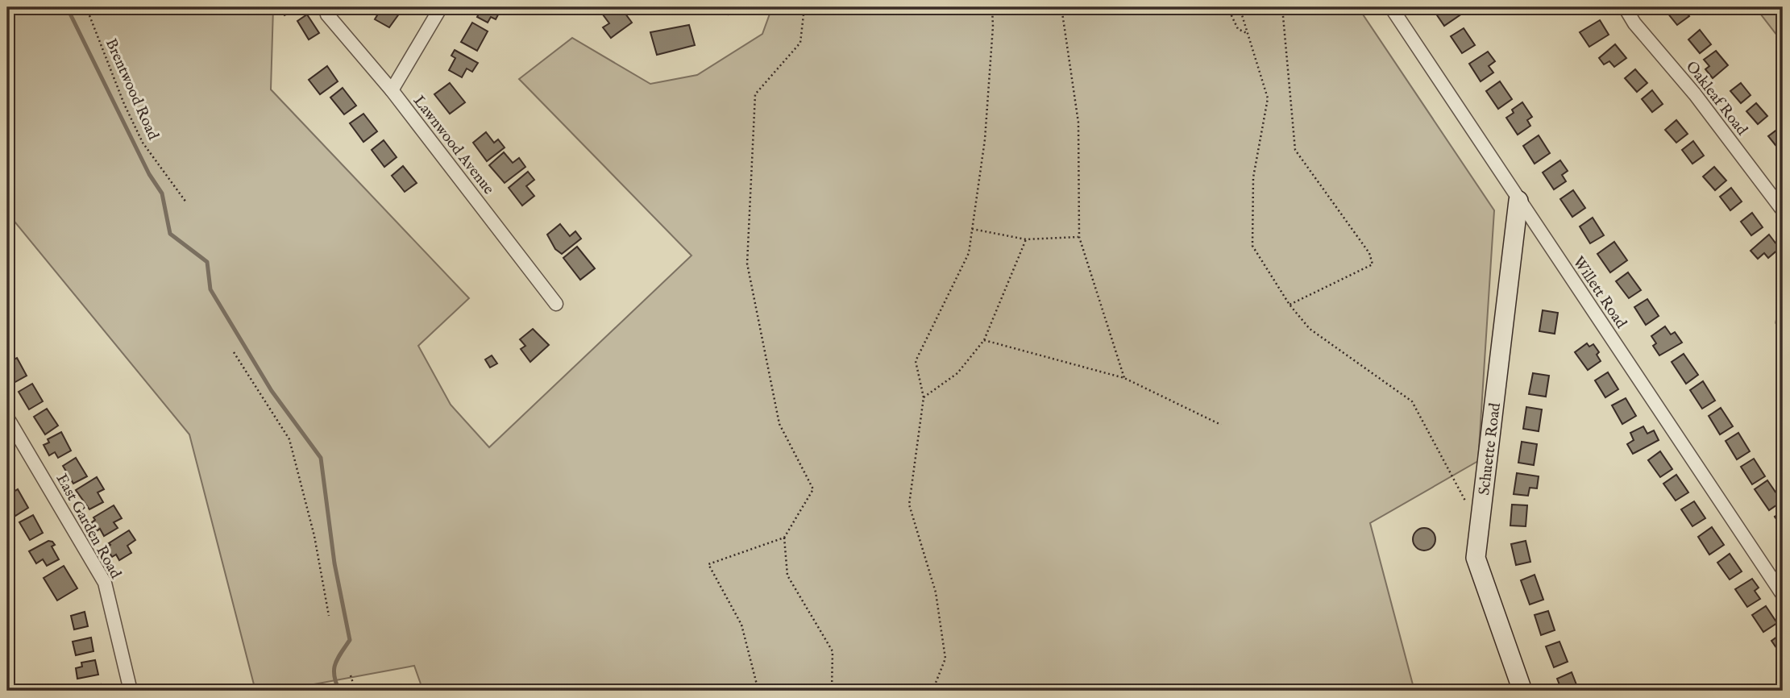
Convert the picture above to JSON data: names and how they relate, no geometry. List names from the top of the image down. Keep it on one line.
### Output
{"streets":{"street":["Oakleaf Road","Lawnwood Avenue","Willett Road","Schuette Road","East Garden Road"],"path":["Brentwood Road"]},"crossings":[["Willett Road","Schuette Road"]]}
